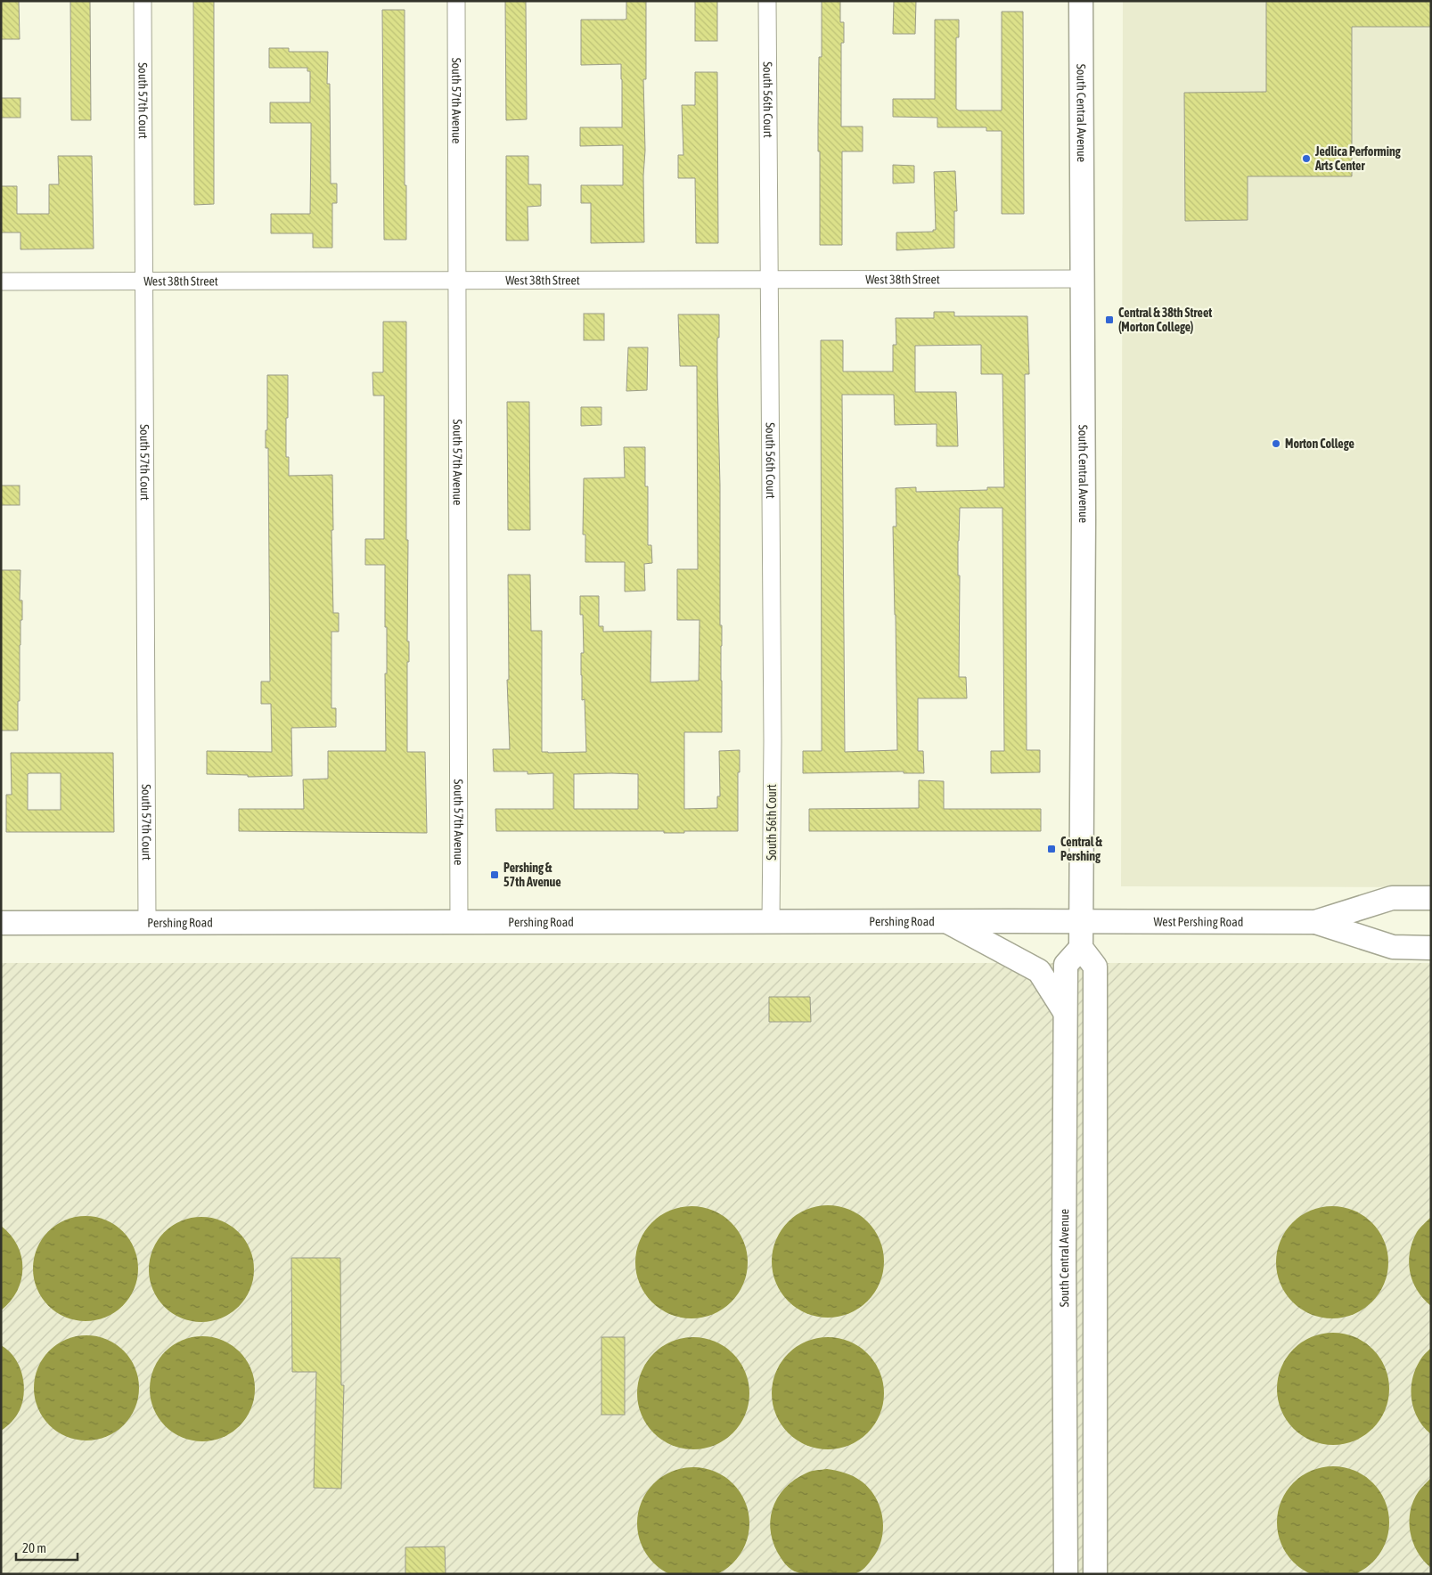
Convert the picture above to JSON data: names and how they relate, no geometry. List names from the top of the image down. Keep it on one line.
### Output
{"streets":{"main road":["South Central Avenue","Pershing Road","West Pershing Road"],"street":["South 57th Avenue","South 56th Court","South 57th Court","West 38th Street"]},"crossings":[["South 57th Avenue","West 38th Street"],["South 57th Avenue","Pershing Road"],["South 56th Court","West 38th Street"],["South 56th Court","Pershing Road"],["South 57th Court","West 38th Street"],["South 57th Court","Pershing Road"],["South Central Avenue","West 38th Street"],["South Central Avenue","Pershing Road"],["South Central Avenue","West Pershing Road"],["Pershing Road","West Pershing Road"]],"places":{"other":["Jedlica Performing Arts Center","Morton College"],"transit":["Central & 38th Street (Morton College)","Central & Pershing","Pershing & 57th Avenue"]},"scale_bar":"20 m"}
